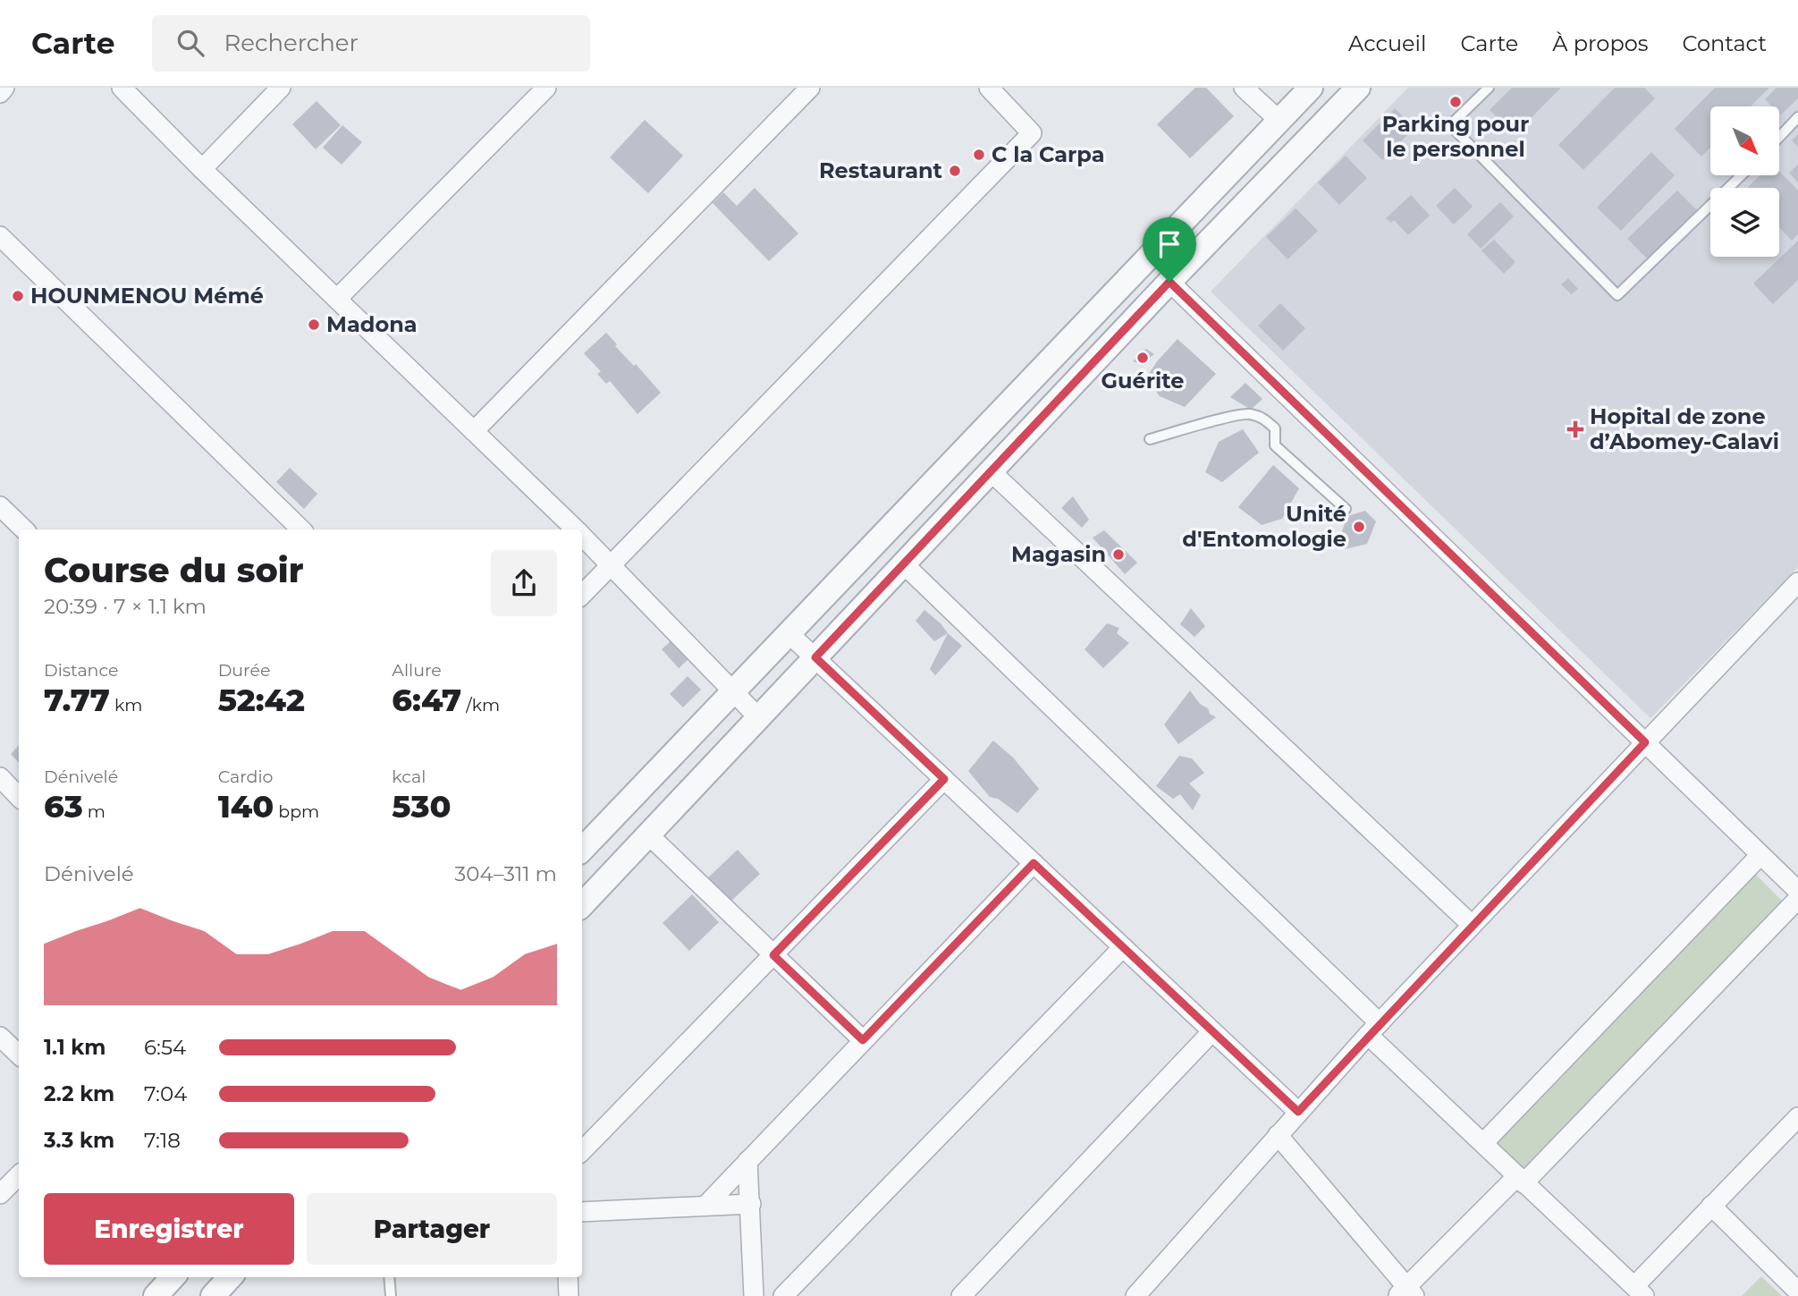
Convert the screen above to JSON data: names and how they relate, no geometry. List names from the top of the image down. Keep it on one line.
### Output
{"places":{"other":["Parking pour le personnel","C la Carpa","Restaurant","HOUNMENOU Mémé","Madona","Guérite","Unité d'Entomologie","Magasin"],"health":["Hopital de zone d’Abomey-Calavi"]},"north":"bottom right","page":{"header":"Carte","search":"Rechercher","nav":["Accueil","Carte","À propos","Contact"],"heading":["Course du soir","20:39 · 7 × 1.1 km"],"stats":[["Distance","7.77 km"],["Durée","52:42"],["Allure","6:47 /km"],["Dénivelé","63 m"],["Cardio","140 bpm"],["kcal","530"]],"chart":["Dénivelé","304–311 m"],"list":[{"name":"1.1 km","note":"6:54"},{"name":"2.2 km","note":"7:04"},{"name":"3.3 km","note":"7:18"}],"buttons":["Enregistrer","Partager"]}}
